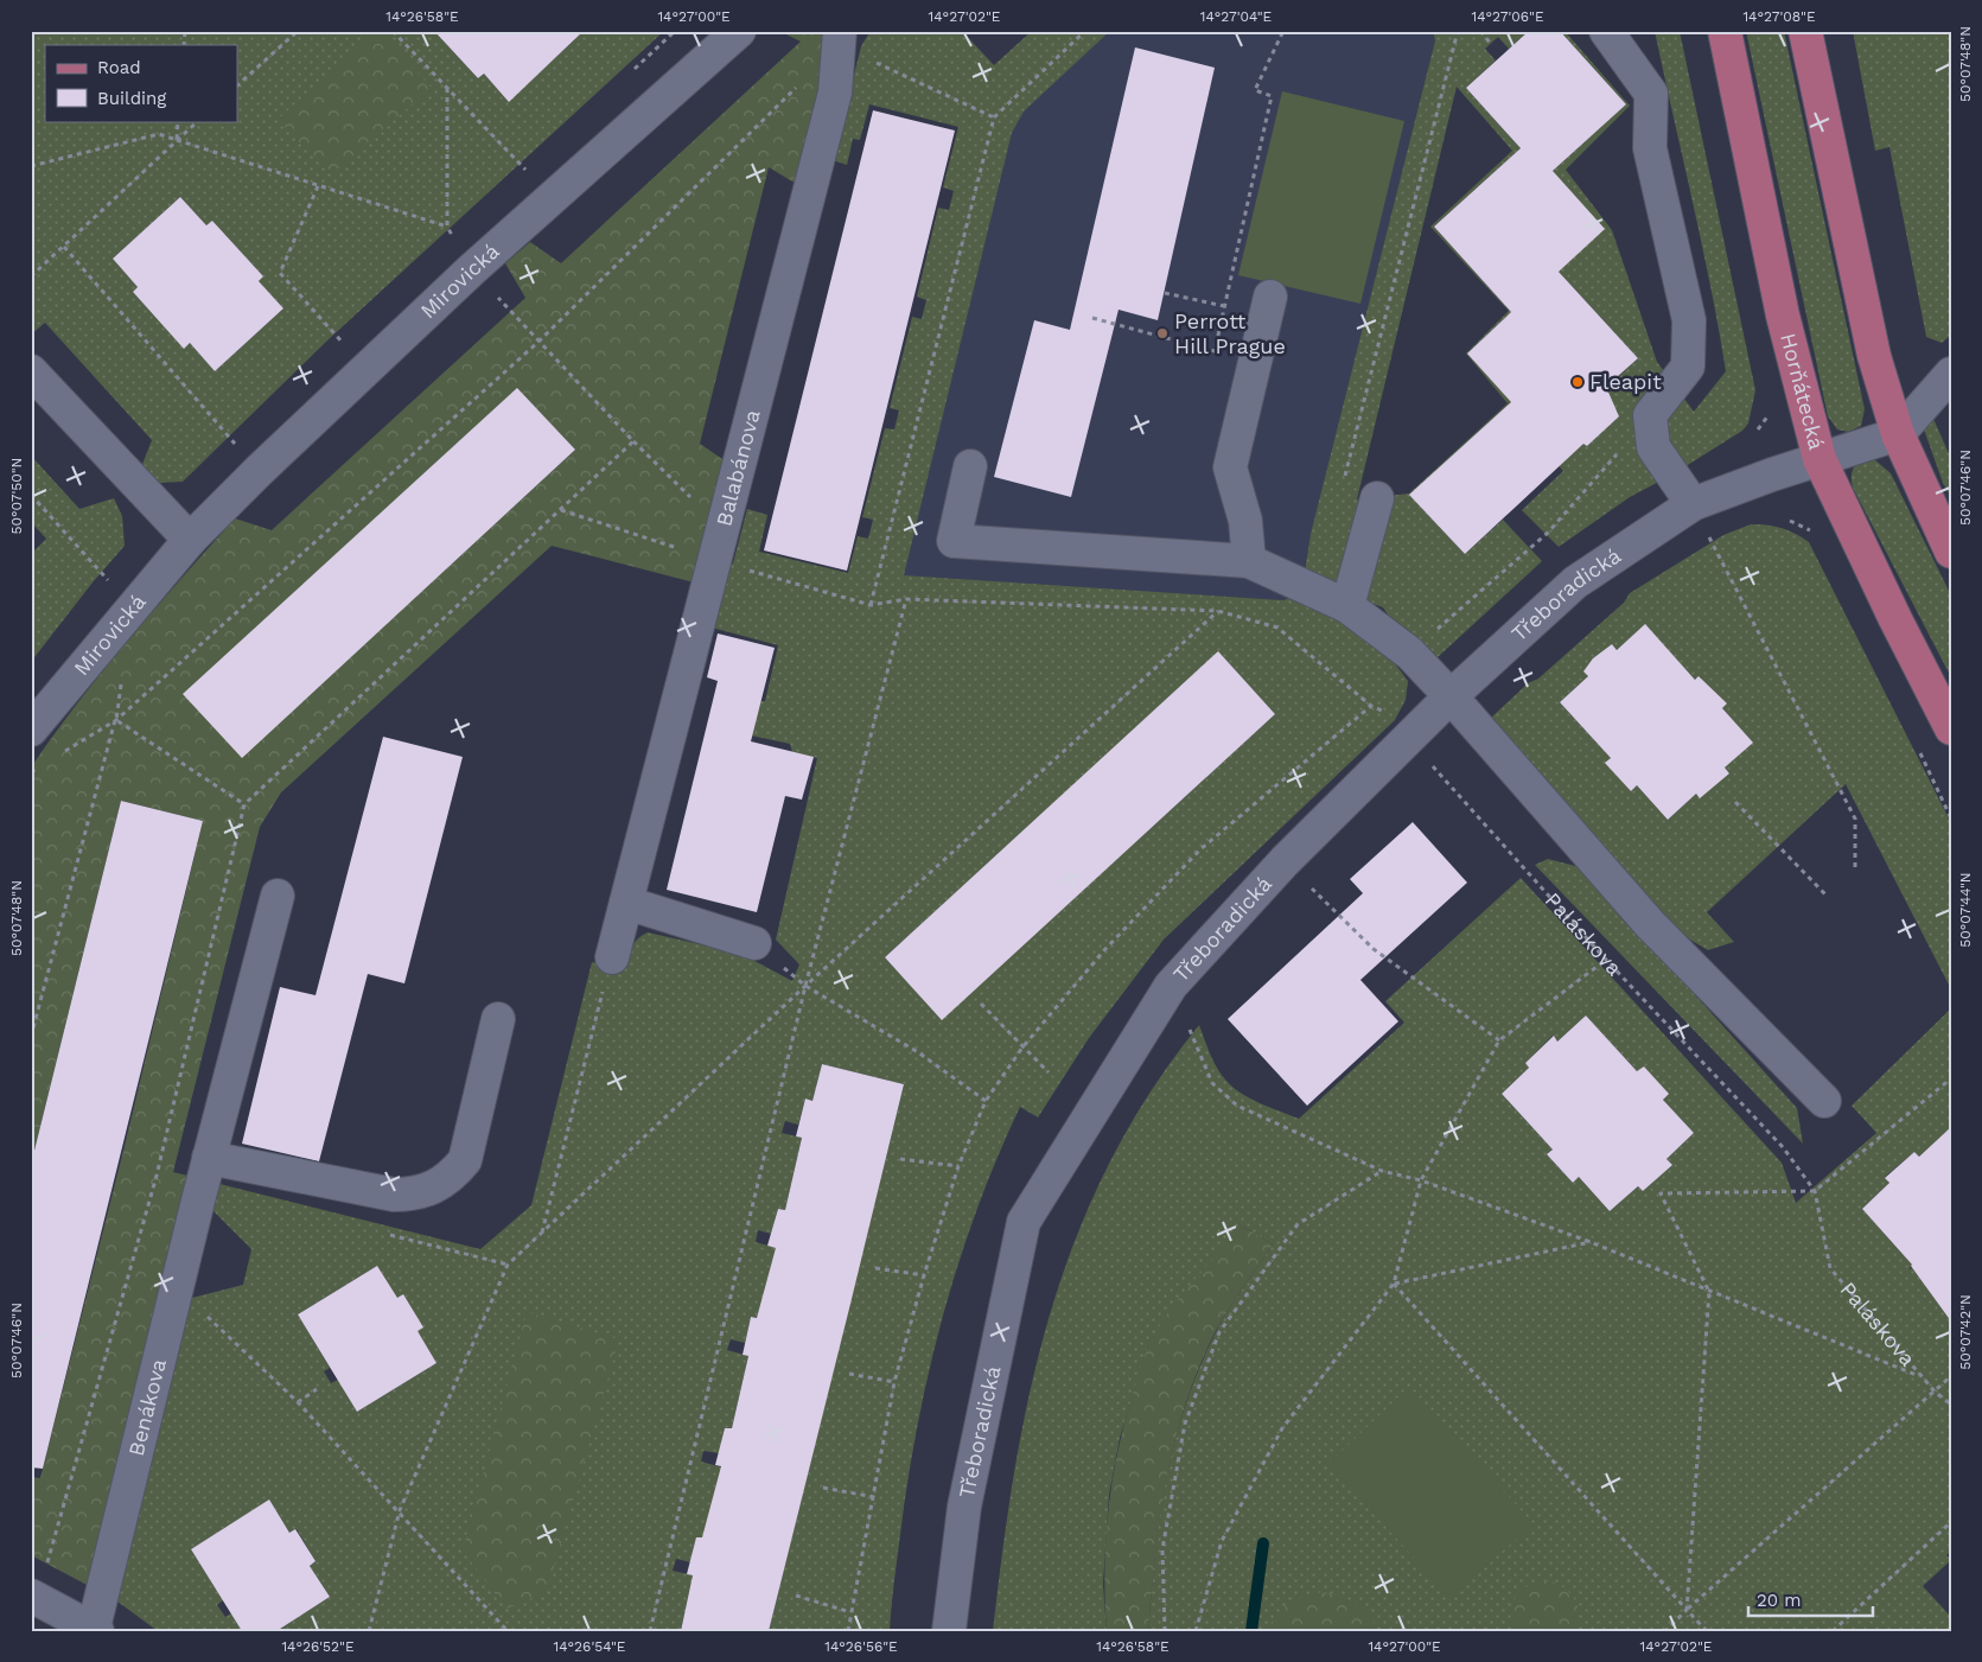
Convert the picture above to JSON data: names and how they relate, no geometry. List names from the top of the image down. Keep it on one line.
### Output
{"streets":{"main road":["Horňátecká"],"street":["Mirovická","Balabánova","Třeboradická","Benákova"],"path":["Paláskova"]},"crossings":[["Horňátecká","Třeboradická"]],"places":["Perrott Hill Prague","Fleapit"],"legend":["Road","Building"],"scale_bar":"20 m","coordinates":["14°26'58\"E","14°27'00\"E","14°27'02\"E","14°27'04\"E","14°27'06\"E","14°27'08\"E","50°07'48\"N","50°07'46\"N","50°07'50\"N","50°07'44\"N","50°07'42\"N","14°26'52\"E","14°26'54\"E","14°26'56\"E"]}
